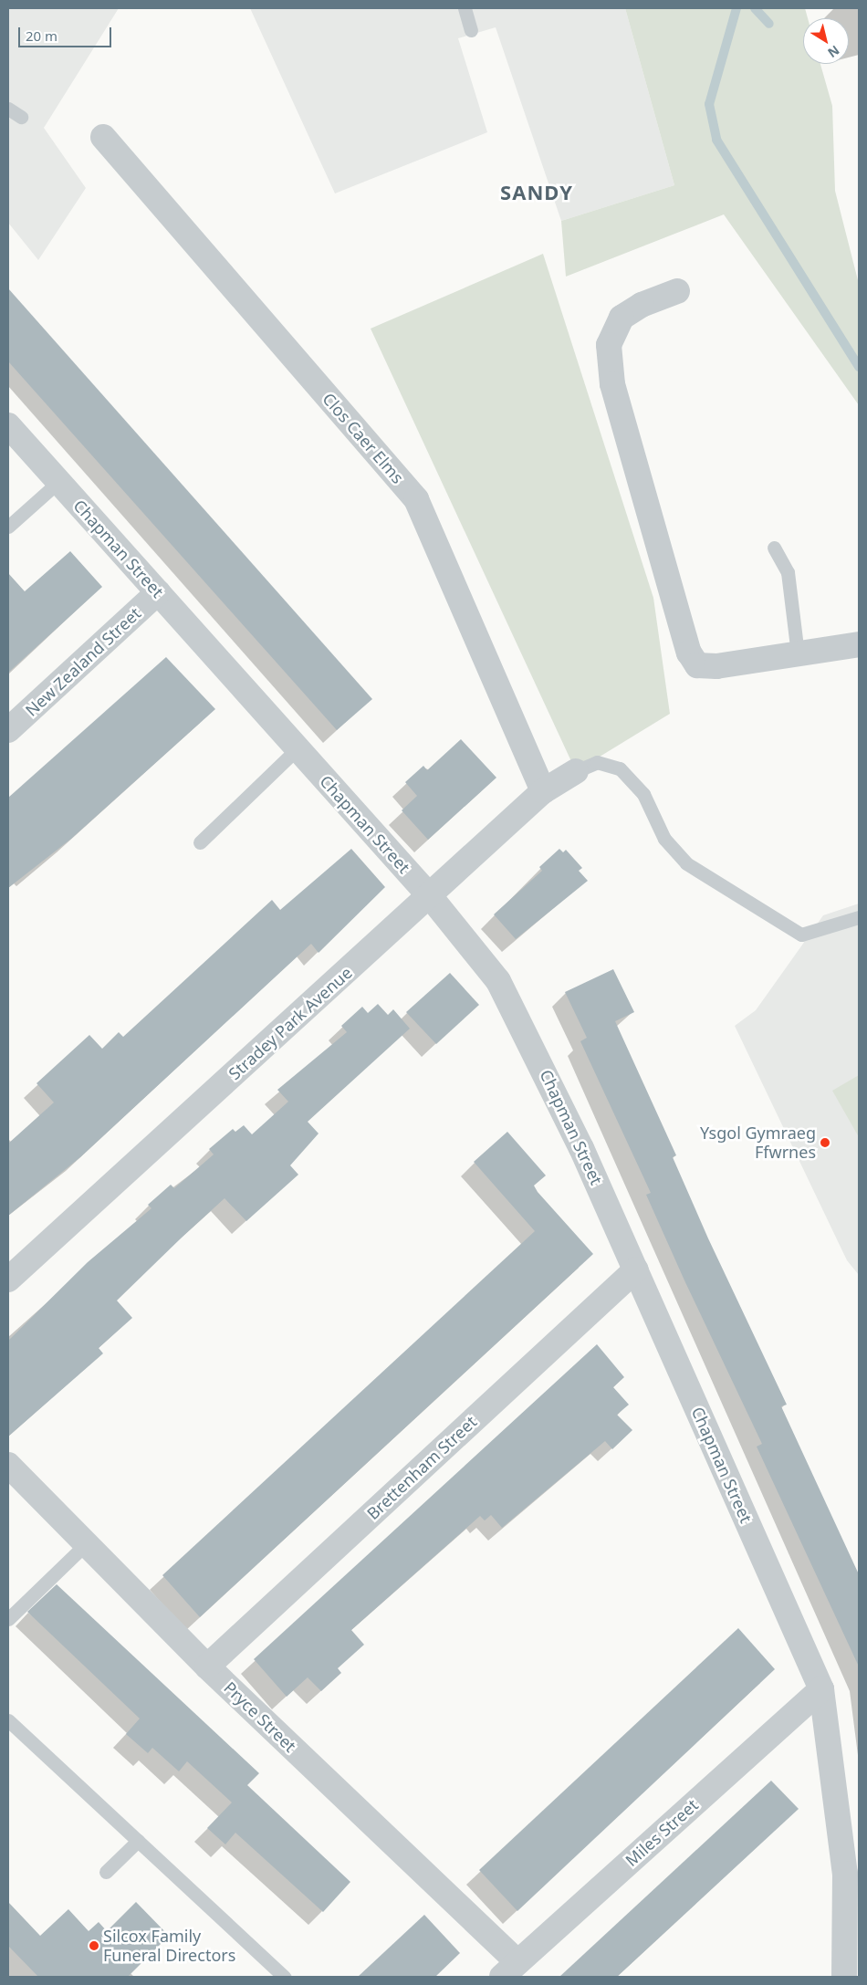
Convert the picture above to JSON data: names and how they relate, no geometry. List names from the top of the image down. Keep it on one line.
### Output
{"streets":{"street":["Clos Caer Elms","Chapman Street","New Zealand Street","Stradey Park Avenue","Brettenham Street","Pryce Street","Miles Street"]},"crossings":[["Clos Caer Elms","Stradey Park Avenue"],["Chapman Street","New Zealand Street"],["Chapman Street","Stradey Park Avenue"],["Chapman Street","Brettenham Street"],["Chapman Street","Miles Street"],["Brettenham Street","Pryce Street"],["Pryce Street","Miles Street"]],"districts":["SANDY"],"places":["Ysgol Gymraeg Ffwrnes","Silcox Family Funeral Directors"],"scale_bar":"20 m","north":"bottom right"}
